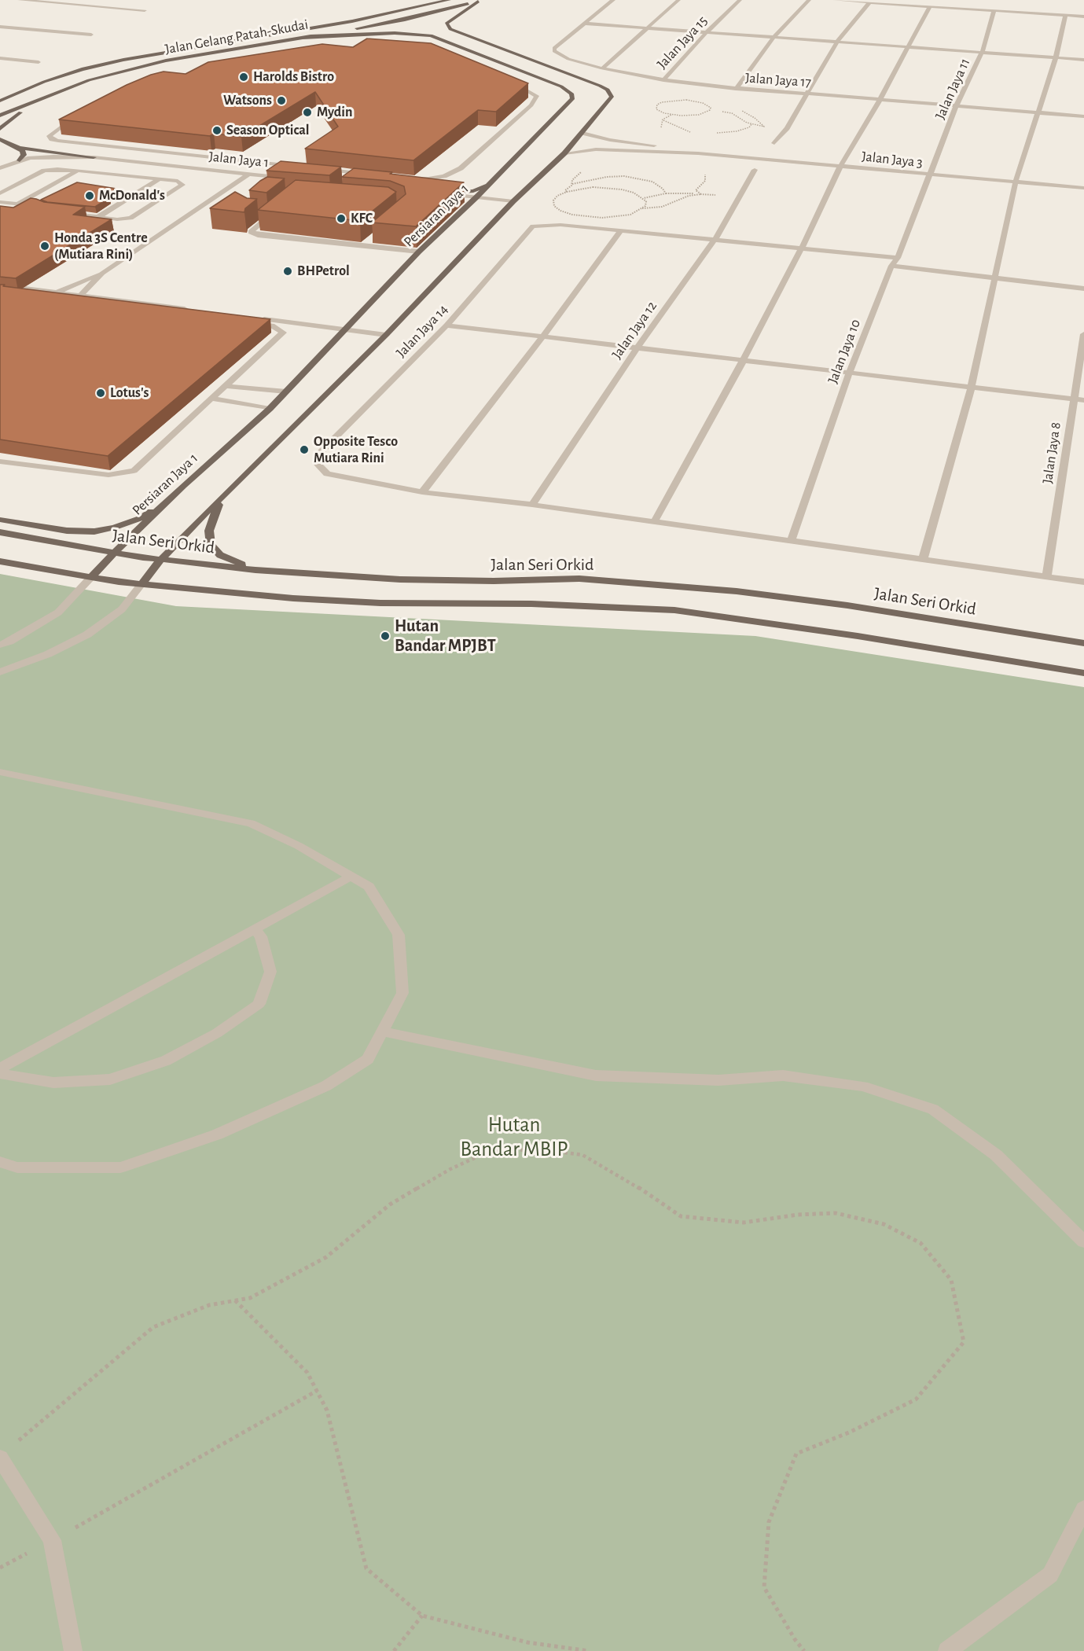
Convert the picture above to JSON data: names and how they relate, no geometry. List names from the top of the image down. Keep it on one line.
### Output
{"streets":{"main road":["Jalan Gelang Patah-Skudai","Persiaran Jaya 1","Jalan Seri Orkid"],"street":["Jalan Jaya 15","Jalan Jaya 17","Jalan Jaya 11","Jalan Jaya 1","Jalan Jaya 3","Jalan Jaya 12","Jalan Jaya 14","Jalan Jaya 10","Jalan Jaya 8"]},"crossings":[["Jalan Gelang Patah-Skudai","Persiaran Jaya 1"],["Jalan Jaya 15","Jalan Jaya 17"],["Jalan Jaya 17","Jalan Jaya 11"],["Jalan Jaya 11","Jalan Jaya 3"],["Jalan Jaya 11","Jalan Jaya 10"],["Jalan Jaya 3","Jalan Jaya 10"],["Persiaran Jaya 1","Jalan Seri Orkid"]],"parks":["Hutan Bandar MBIP"],"places":["Harolds Bistro","Watsons","Mydin","Season Optical","McDonald's","KFC","Honda 3S Centre (Mutiara Rini)","BHPetrol","Lotus's","Opposite Tesco Mutiara Rini","Hutan Bandar MPJBT"]}
